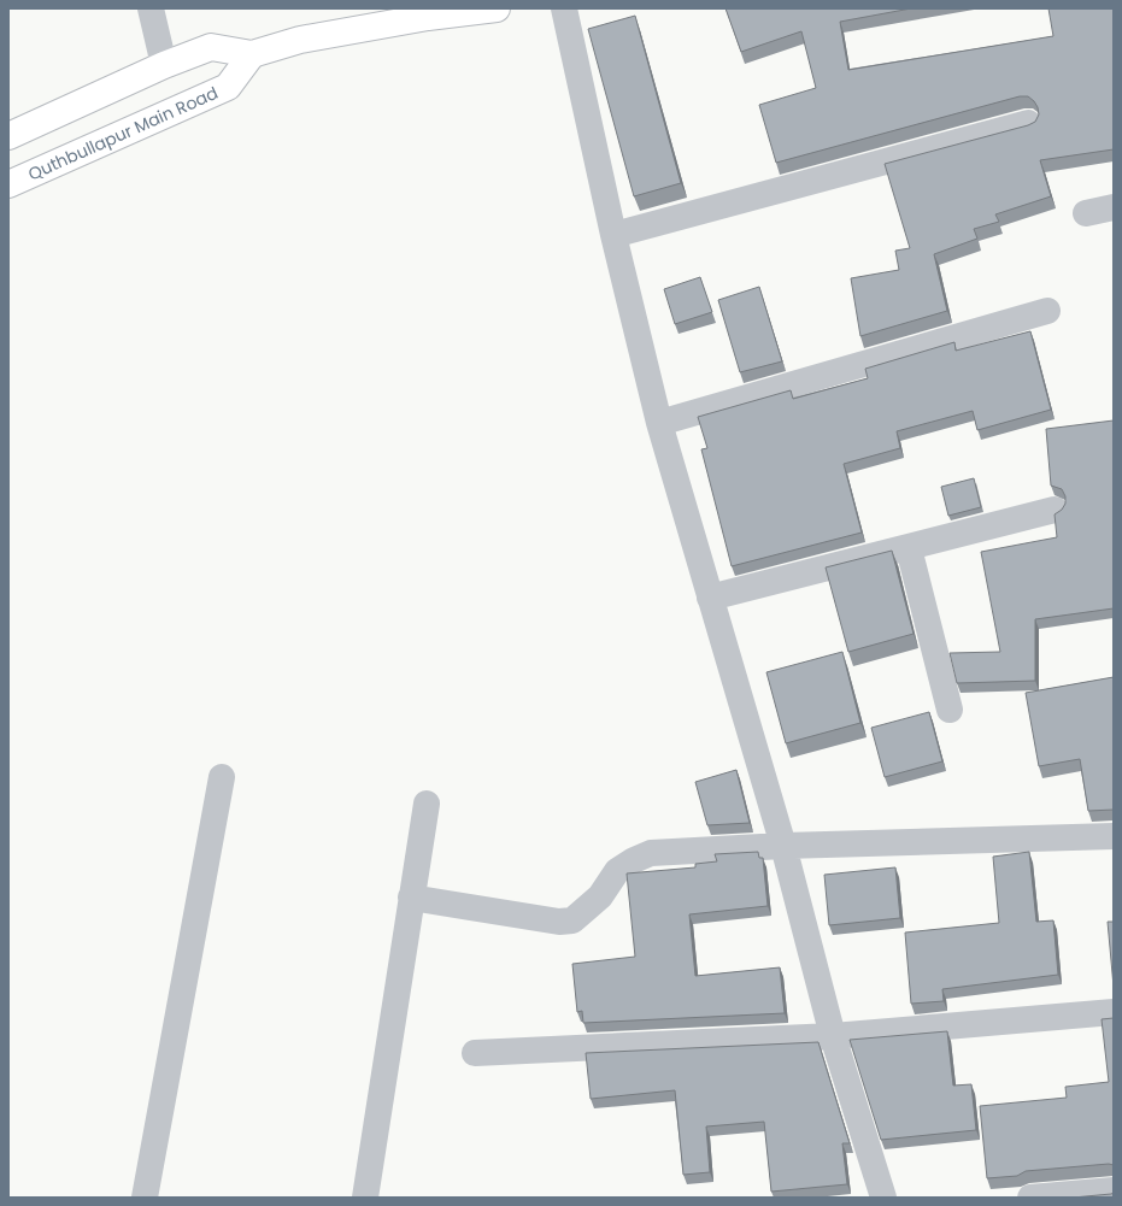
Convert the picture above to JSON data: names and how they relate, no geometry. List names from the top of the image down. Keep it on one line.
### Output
{"streets":{"main road":["Quthbullapur Main Road"]}}
